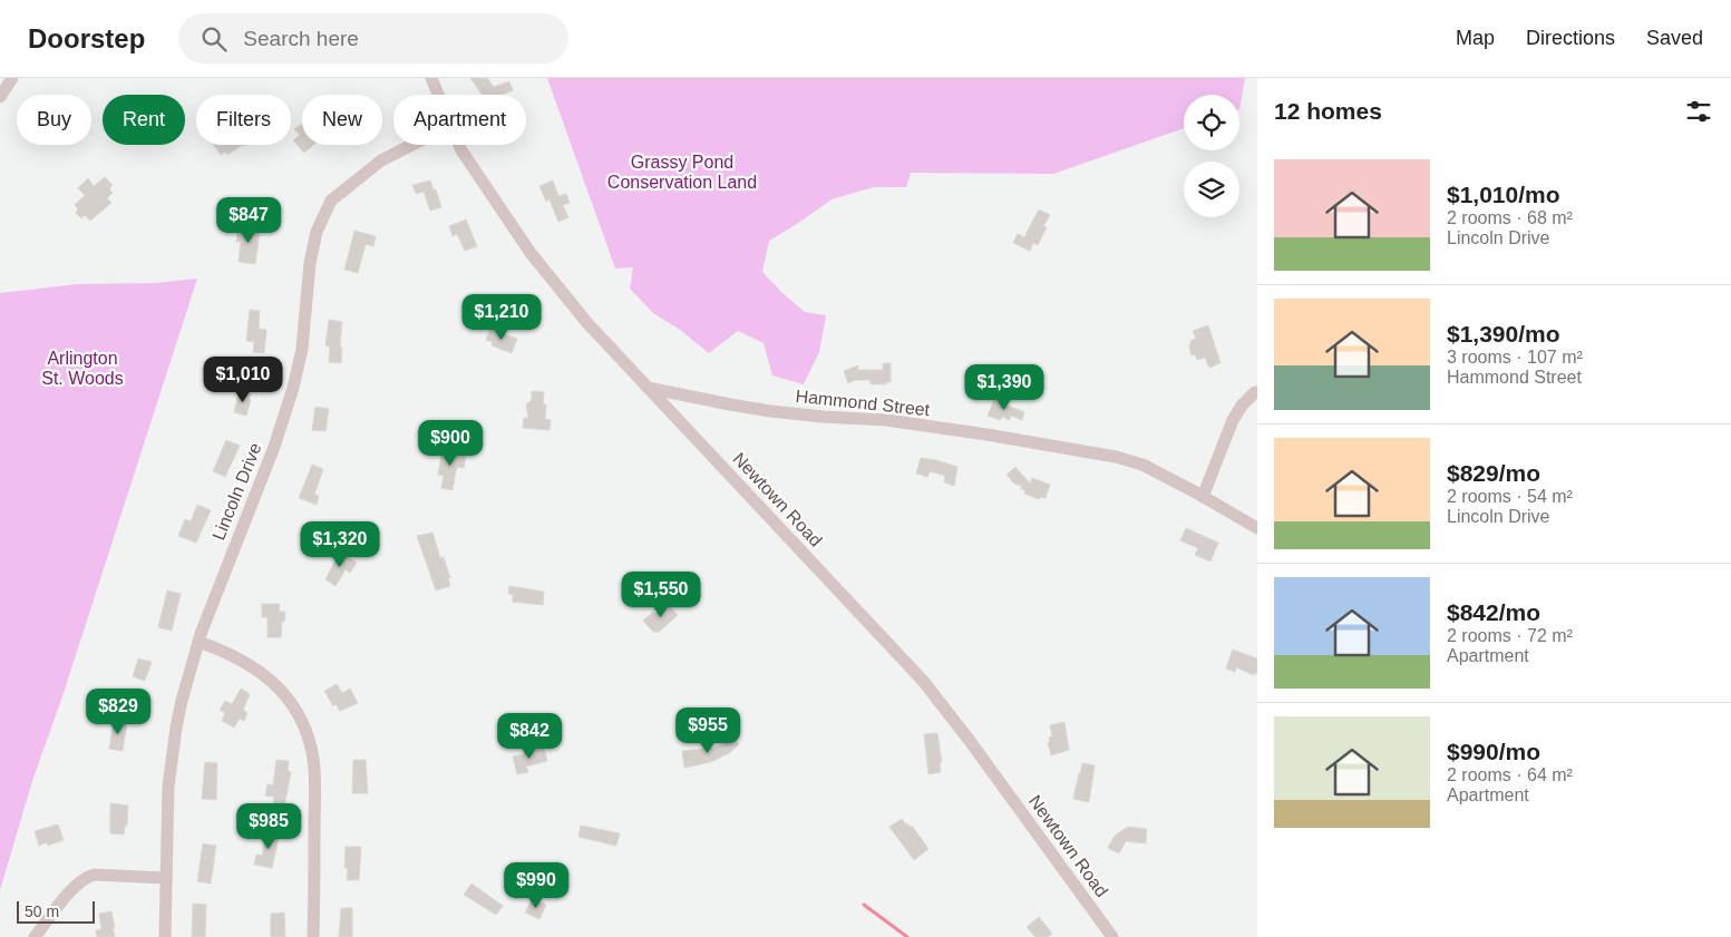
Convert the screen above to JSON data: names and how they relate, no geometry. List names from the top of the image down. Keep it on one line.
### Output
{"streets":{"street":["Hammond Street","Lincoln Drive","Newtown Road"]},"crossings":[["Hammond Street","Newtown Road"]],"parks":["Grassy Pond Conservation Land","Arlington St. Woods"],"scale_bar":"50 m","page":{"header":"Doorstep","search":"Search here","nav":["Map","Directions","Saved"],"heading":"12 homes","chip":["Buy","Rent","Filters","New","Apartment"],"list":[{"name":"$1,010/mo","note":"2 rooms · 68 m² · Lincoln Drive"},{"name":"$1,390/mo","note":"3 rooms · 107 m² · Hammond Street"},{"name":"$829/mo","note":"2 rooms · 54 m² · Lincoln Drive"},{"name":"$842/mo","note":"2 rooms · 72 m² · Apartment"},{"name":"$990/mo","note":"2 rooms · 64 m² · Apartment"}],"price":["$847","$1,210","$1,010","$1,390","$900","$1,320","$1,550","$829","$955","$842","$985","$990"],"scale":"50 m"}}
